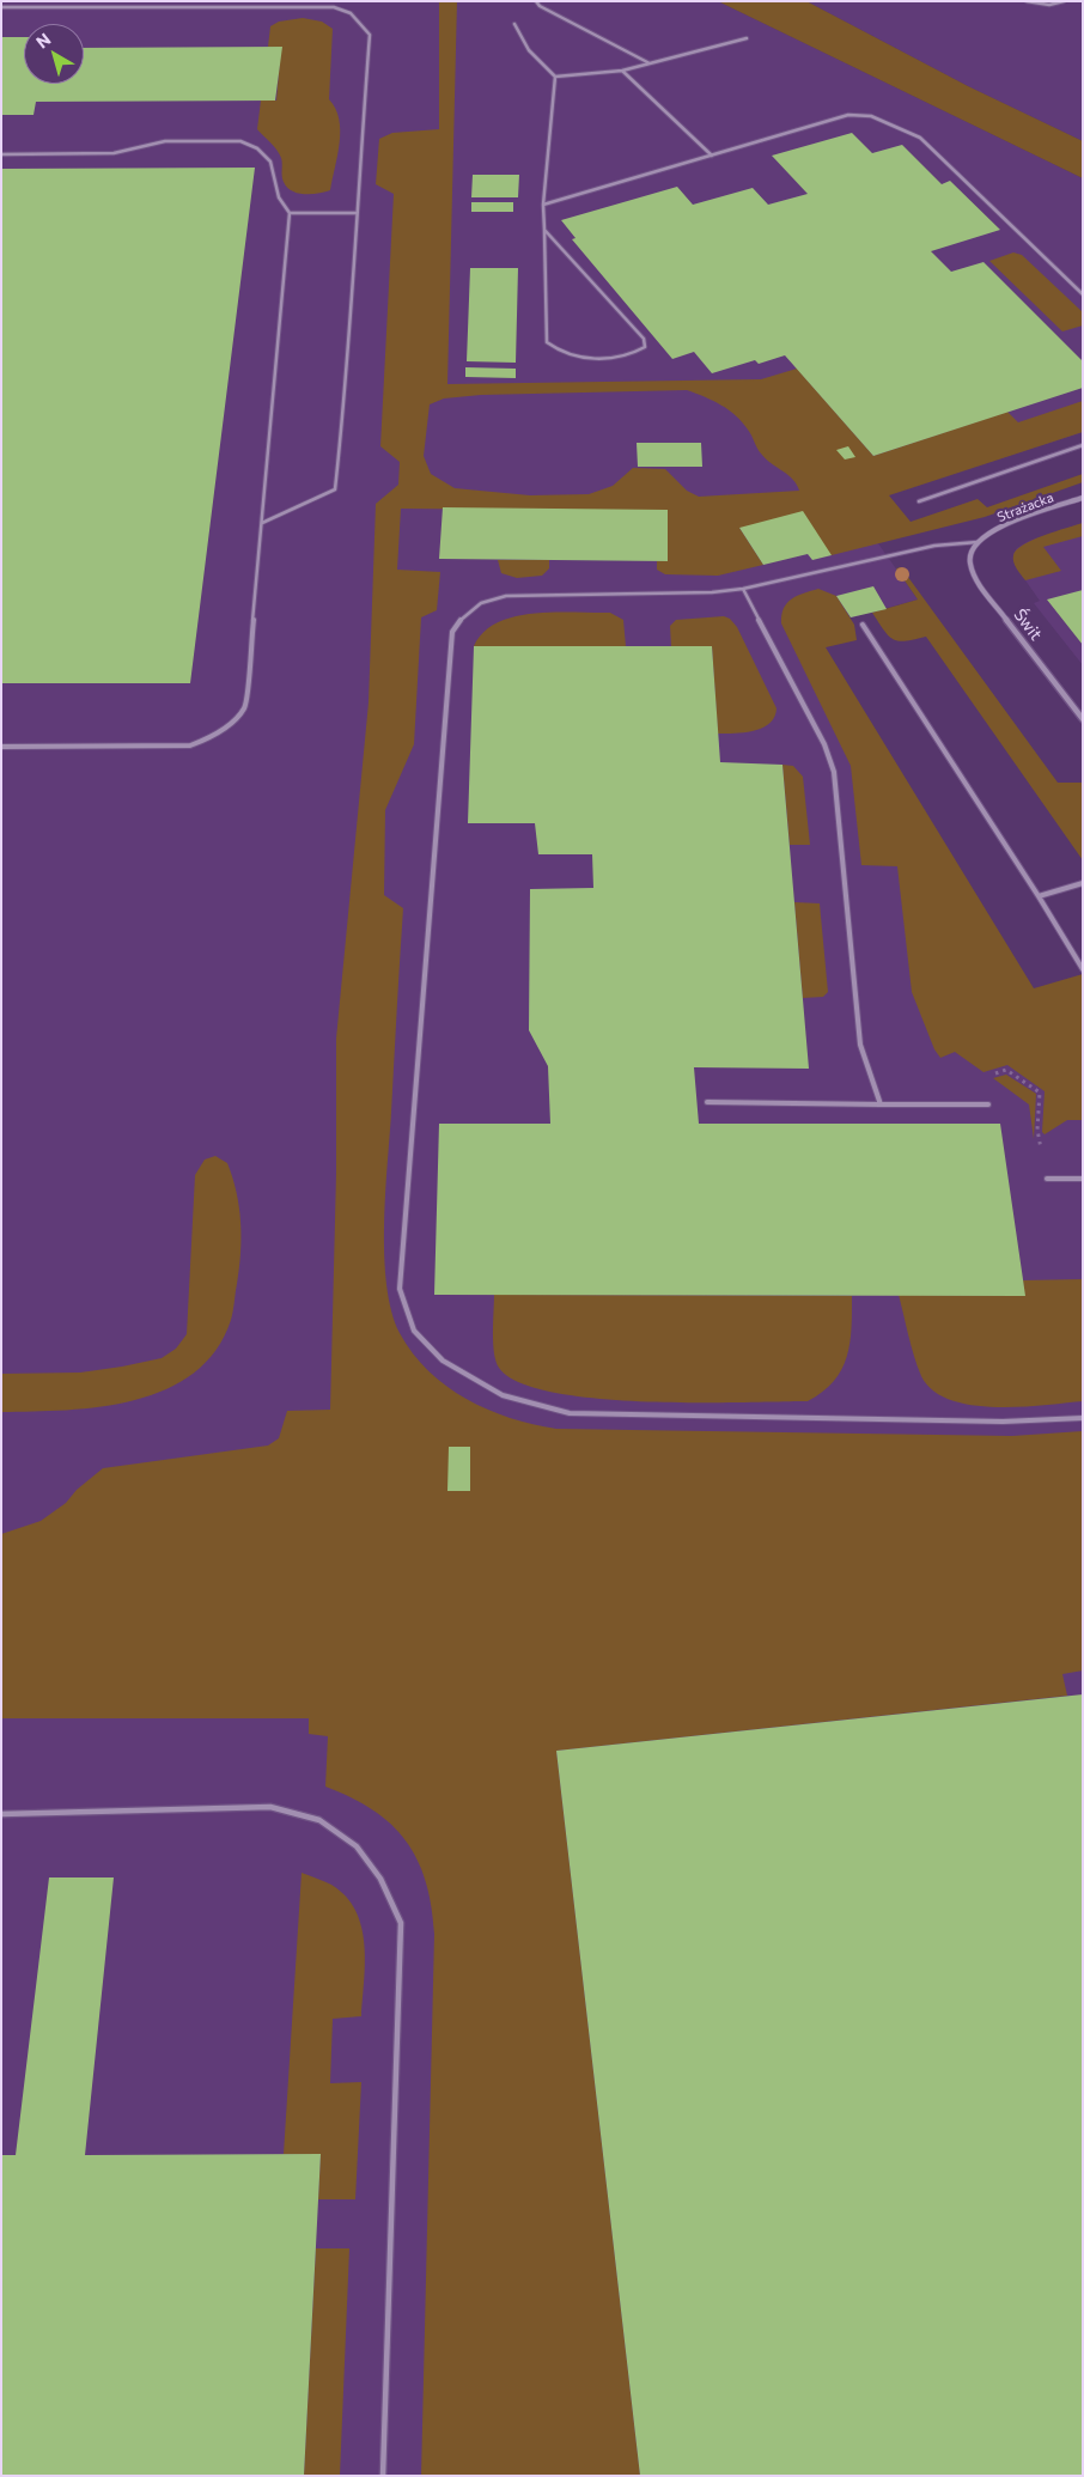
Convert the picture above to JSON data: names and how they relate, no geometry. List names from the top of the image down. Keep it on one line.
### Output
{"streets":{"street":["Strażacka","Świt"]},"crossings":[["Strażacka","Świt"]],"north":"top left"}
